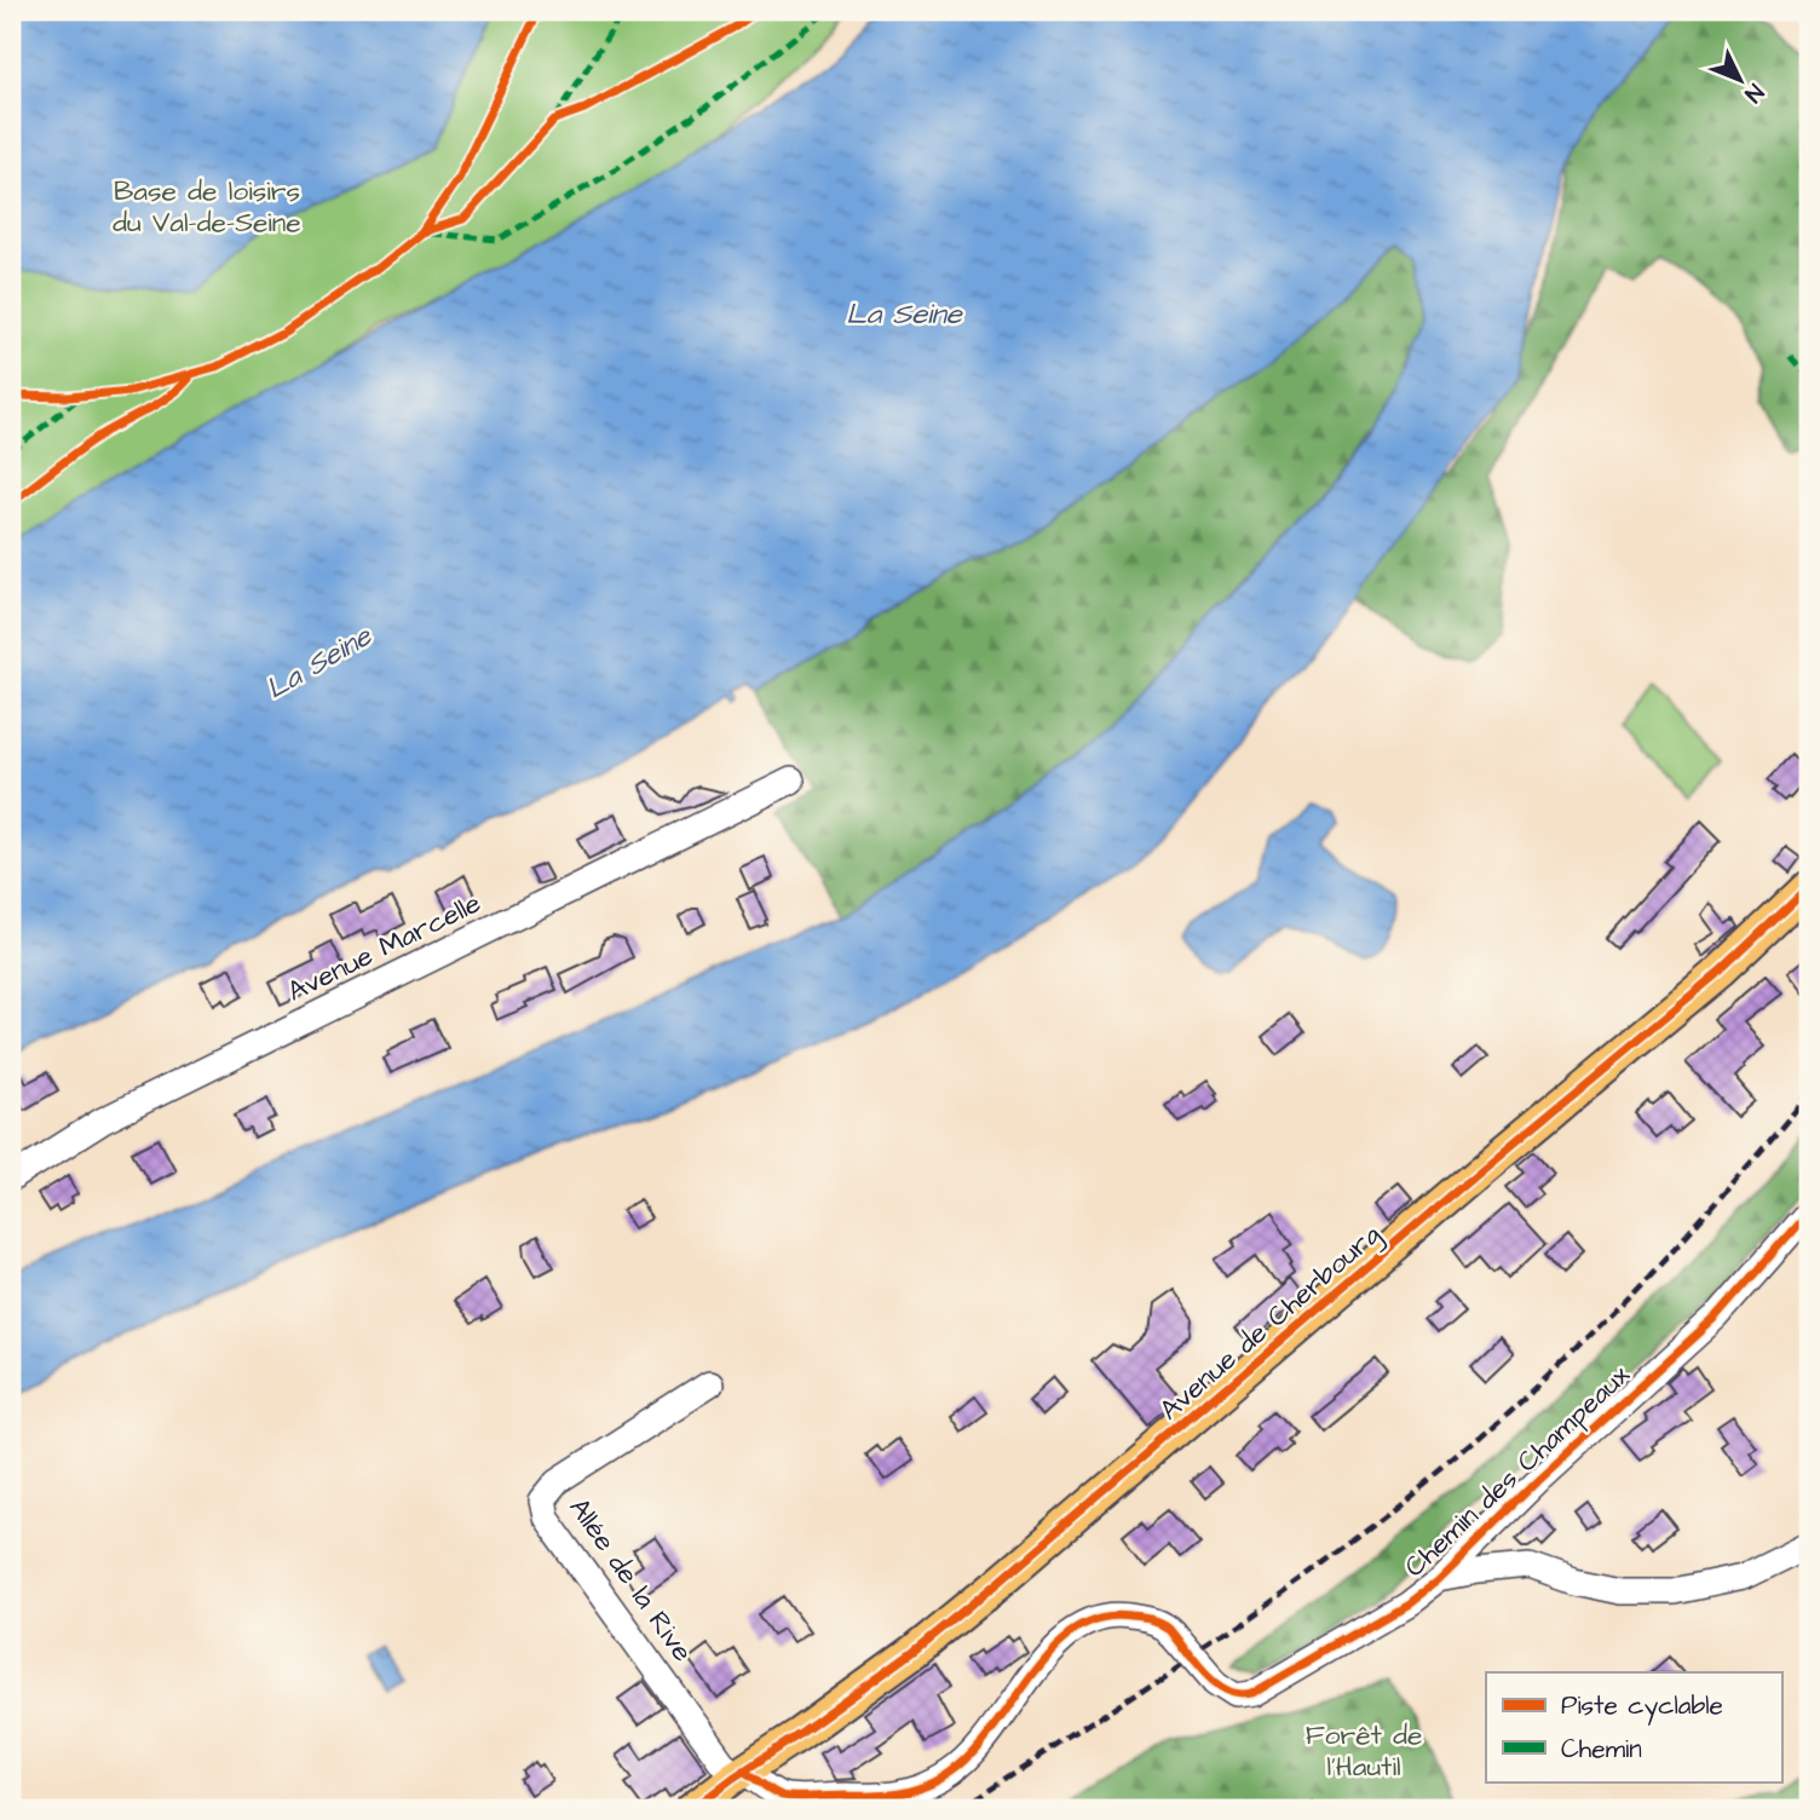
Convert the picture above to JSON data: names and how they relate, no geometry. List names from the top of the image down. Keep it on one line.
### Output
{"streets":{"main road":["Avenue de Cherbourg"],"street":["Avenue Marcelle","Chemin des Champeaux","Allée de la Rive"]},"crossings":[["Avenue de Cherbourg","Chemin des Champeaux"],["Avenue de Cherbourg","Allée de la Rive"],["Chemin des Champeaux","Allée de la Rive"]],"water":["La Seine"],"parks":["Base de loisirs du Val-de-Seine","Forêt de l'Hautil"],"legend":["Piste cyclable","Chemin"],"north":"bottom right"}
